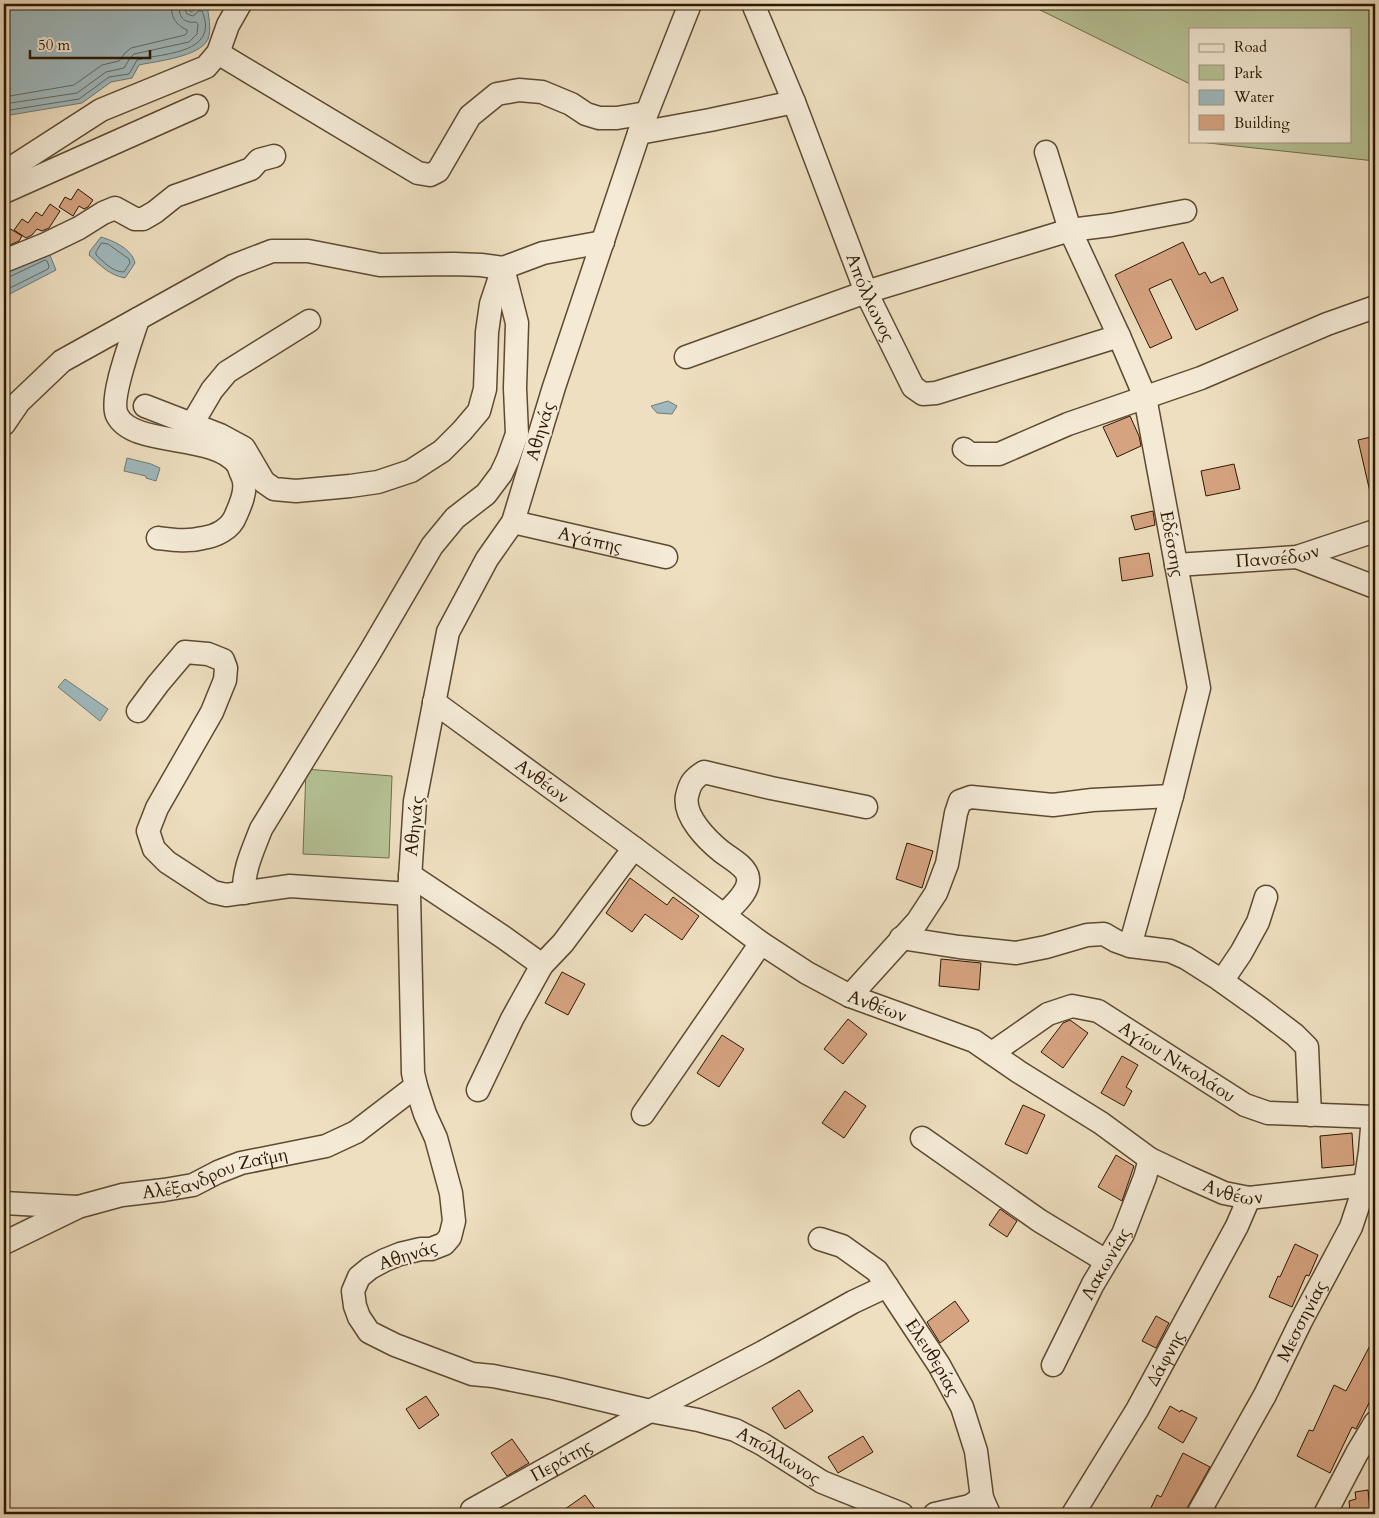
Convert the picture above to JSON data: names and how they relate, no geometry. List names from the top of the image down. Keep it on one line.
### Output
{"streets":{"street":["Απόλλωνος","Αθηνάς","Αγάπης","Εδέσσης","Πανσέδων","Ανθέων","Αγίου Νικολάου","Αλέξανδρου Ζαΐμη","Λακωνίας","Μεσσηνίας","Ελευθερίας","Δάφνης","Περάτης"]},"crossings":[["Απόλλωνος","Αθηνάς"],["Απόλλωνος","Εδέσσης"],["Απόλλωνος","Περάτης"],["Αθηνάς","Αγάπης"],["Αθηνάς","Ανθέων"],["Αθηνάς","Αλέξανδρου Ζαΐμη"],["Αθηνάς","Περάτης"],["Εδέσσης","Πανσέδων"],["Ανθέων","Αγίου Νικολάου"],["Ανθέων","Λακωνίας"],["Ανθέων","Μεσσηνίας"],["Ανθέων","Δάφνης"],["Αγίου Νικολάου","Μεσσηνίας"],["Ελευθερίας","Περάτης"]],"legend":["Road","Park","Water","Building"],"scale_bar":"50 m"}
